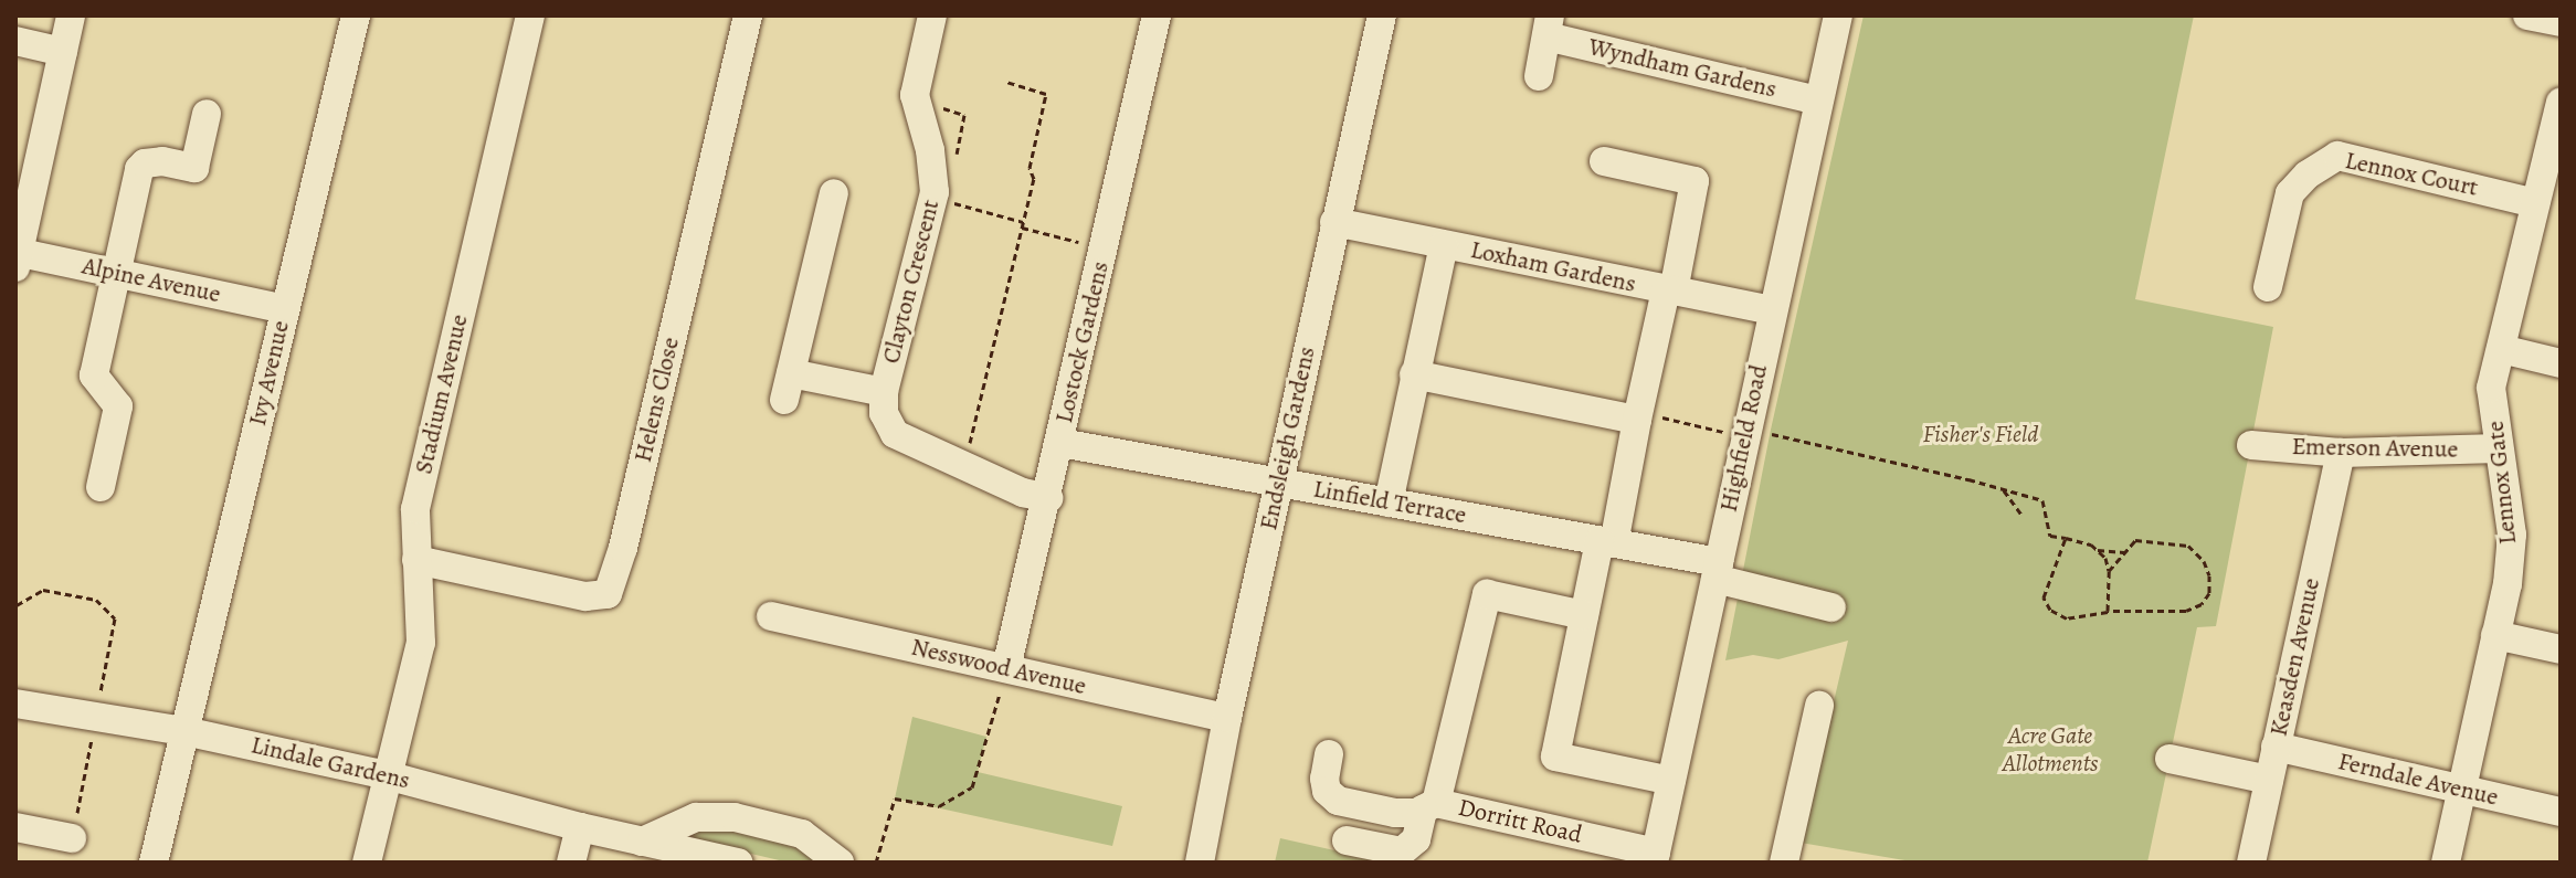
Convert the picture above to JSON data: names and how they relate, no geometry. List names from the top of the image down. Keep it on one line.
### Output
{"streets":{"street":["Wyndham Gardens","Lennox Court","Loxham Gardens","Alpine Avenue","Clayton Crescent","Lostock Gardens","Ivy Avenue","Stadium Avenue","Helens Close","Endsleigh Gardens","Highfield Road","Emerson Avenue","Lennox Gate","Linfield Terrace","Keasden Avenue","Nesswood Avenue","Lindale Gardens","Ferndale Avenue","Dorritt Road"]},"crossings":[["Wyndham Gardens","Highfield Road"],["Lennox Court","Lennox Gate"],["Loxham Gardens","Endsleigh Gardens"],["Loxham Gardens","Highfield Road"],["Alpine Avenue","Ivy Avenue"],["Clayton Crescent","Lostock Gardens"],["Lostock Gardens","Linfield Terrace"],["Lostock Gardens","Nesswood Avenue"],["Ivy Avenue","Lindale Gardens"],["Stadium Avenue","Helens Close"],["Stadium Avenue","Lindale Gardens"],["Endsleigh Gardens","Linfield Terrace"],["Endsleigh Gardens","Nesswood Avenue"],["Highfield Road","Linfield Terrace"],["Highfield Road","Dorritt Road"],["Emerson Avenue","Lennox Gate"],["Emerson Avenue","Keasden Avenue"],["Lennox Gate","Ferndale Avenue"],["Keasden Avenue","Ferndale Avenue"]],"parks":["Fisher's Field","Acre Gate Allotments"]}
